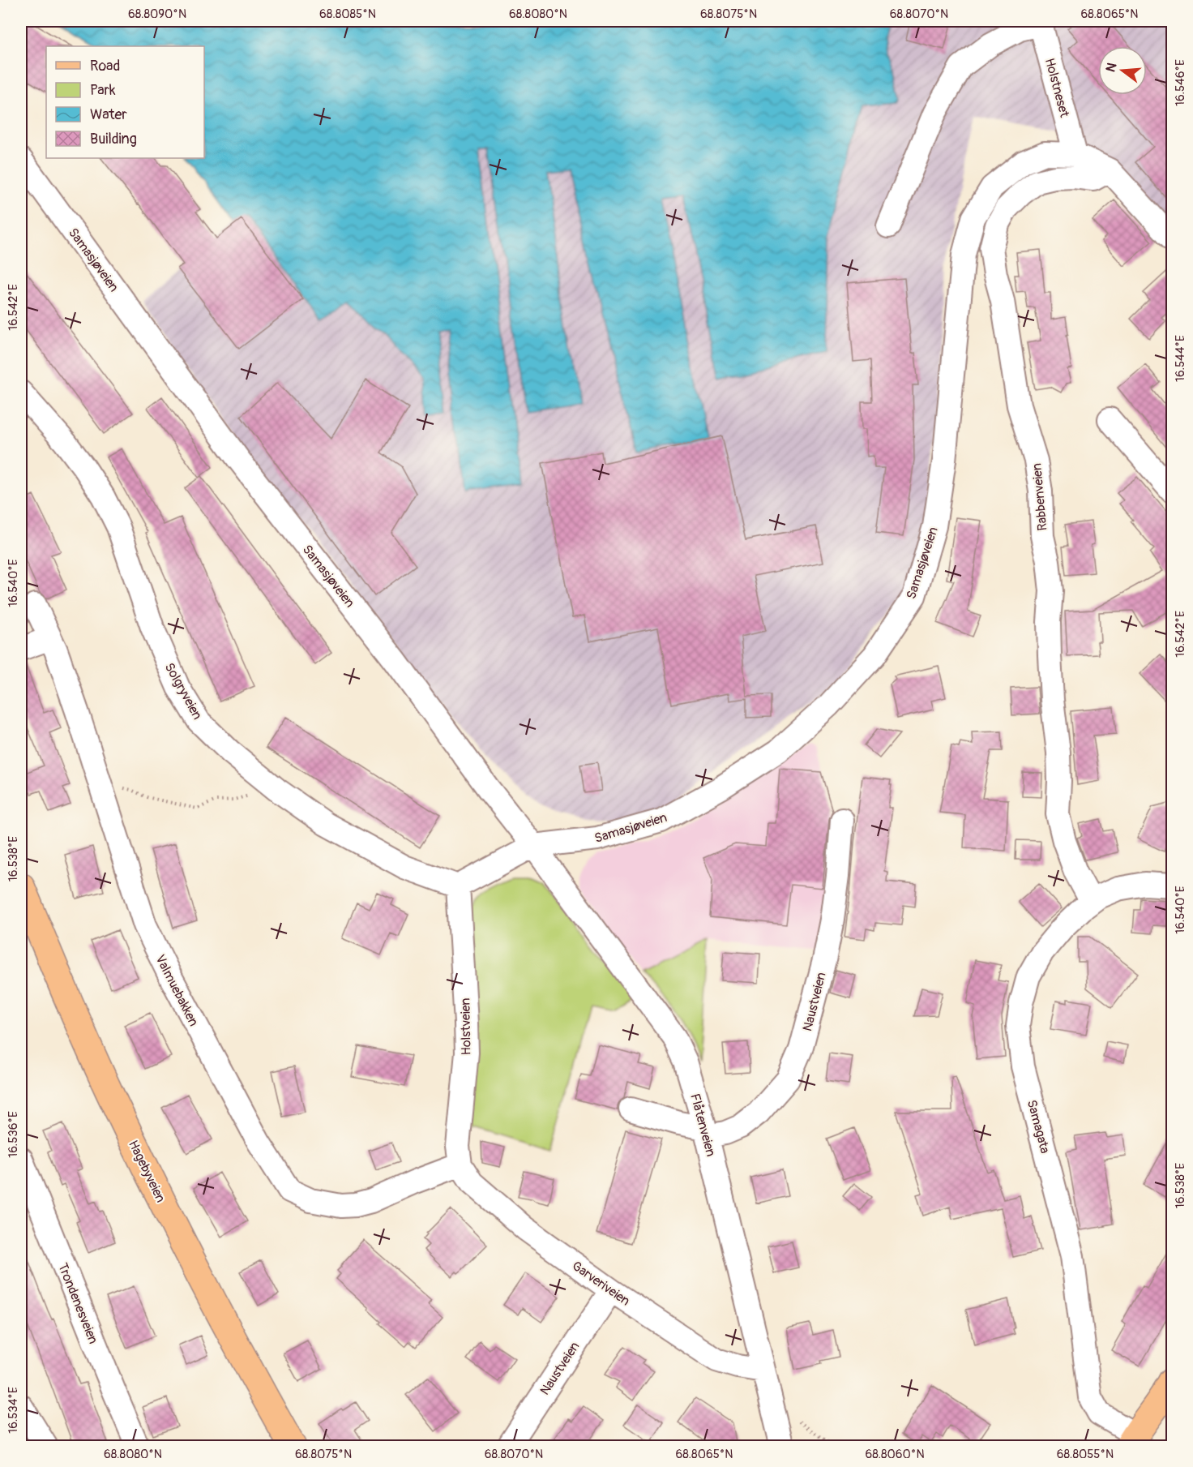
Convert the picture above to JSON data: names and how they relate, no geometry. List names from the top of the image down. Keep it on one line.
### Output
{"streets":{"main road":["Samagata","Hagebyveien"],"street":["Holstneset","Samasjøveien","Rabbenveien","Solgryveien","Valmuebakken","Naustveien","Holstveien","Flåtenveien","Garveriveien","Trondenesveien"]},"crossings":[["Holstneset","Samasjøveien"],["Samasjøveien","Rabbenveien"],["Samasjøveien","Flåtenveien"],["Rabbenveien","Samagata"],["Solgryveien","Holstveien"],["Valmuebakken","Holstveien"],["Valmuebakken","Garveriveien"],["Naustveien","Flåtenveien"],["Naustveien","Garveriveien"],["Holstveien","Garveriveien"],["Flåtenveien","Garveriveien"]],"legend":["Road","Park","Water","Building"],"north":"left","coordinates":["68.8090°N","68.8085°N","68.8080°N","68.8075°N","68.8070°N","68.8065°N","16.546°E","16.542°E","16.544°E","16.540°E","16.538°E","16.536°E","16.534°E","68.8060°N","68.8055°N"]}
